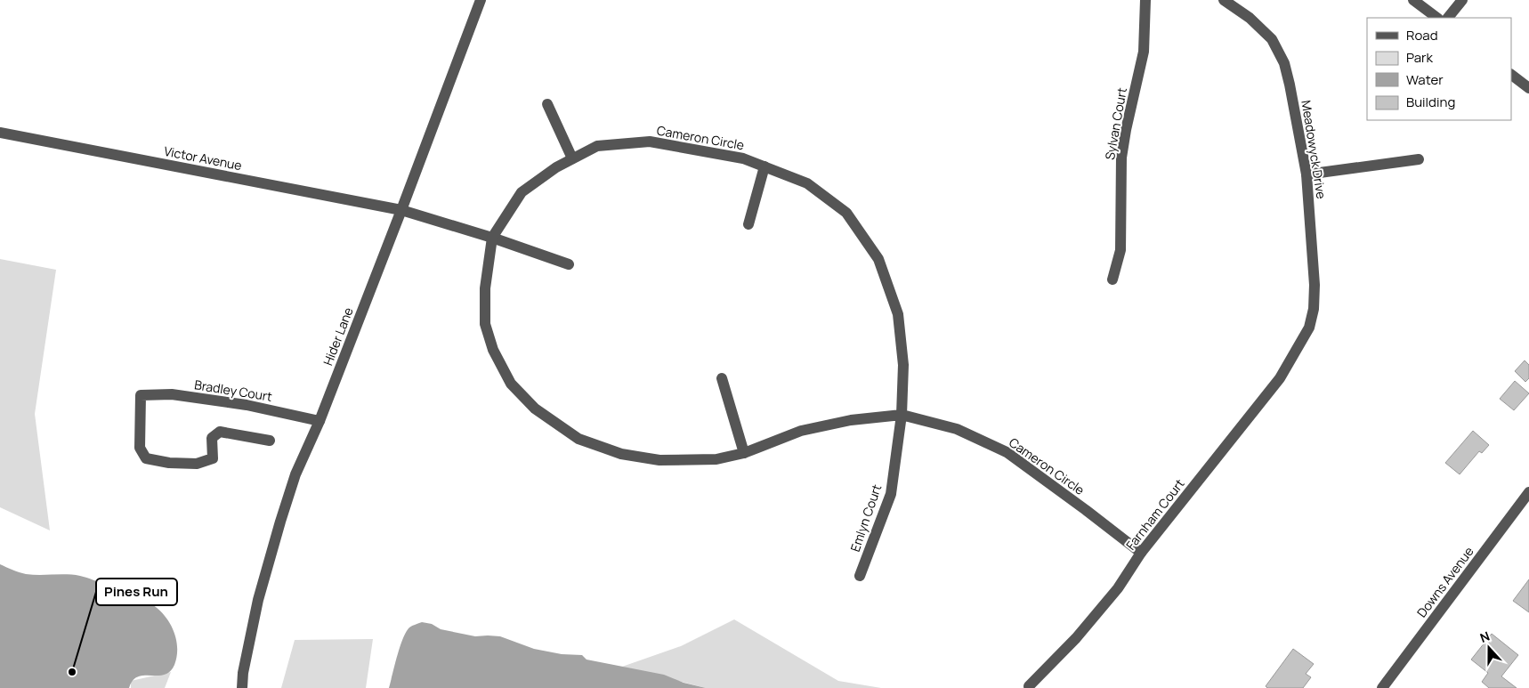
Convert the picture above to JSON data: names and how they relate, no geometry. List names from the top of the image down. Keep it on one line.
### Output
{"streets":{"street":["Sylvan Court","Cameron Circle","Meadowyck Drive","Victor Avenue","Hider Lane","Bradley Court","Farnham Court","Emlyn Court","Downs Avenue"]},"crossings":[["Cameron Circle","Farnham Court"],["Cameron Circle","Emlyn Court"],["Meadowyck Drive","Farnham Court"],["Victor Avenue","Hider Lane"],["Hider Lane","Bradley Court"]],"places":["Pines Run"],"legend":["Road","Park","Water","Building"],"north":"top"}
